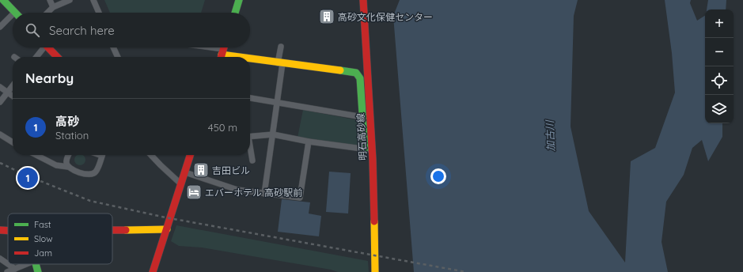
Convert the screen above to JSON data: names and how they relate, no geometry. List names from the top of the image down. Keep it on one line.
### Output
{"streets":{"street":["明石高砂線"]},"water":["加古川"],"places":{"building":["高砂文化保健センター","吉田ビル"],"hotel":["エバーホテル 高砂駅前"]},"legend":["Fast","Slow","Jam"],"page":{"map_buttons":["+","−"],"search":"Search here","heading":"Nearby","list":[{"mark":"1","name":"高砂","note":"Station","value":"450 m"}],"pins":"1"}}
